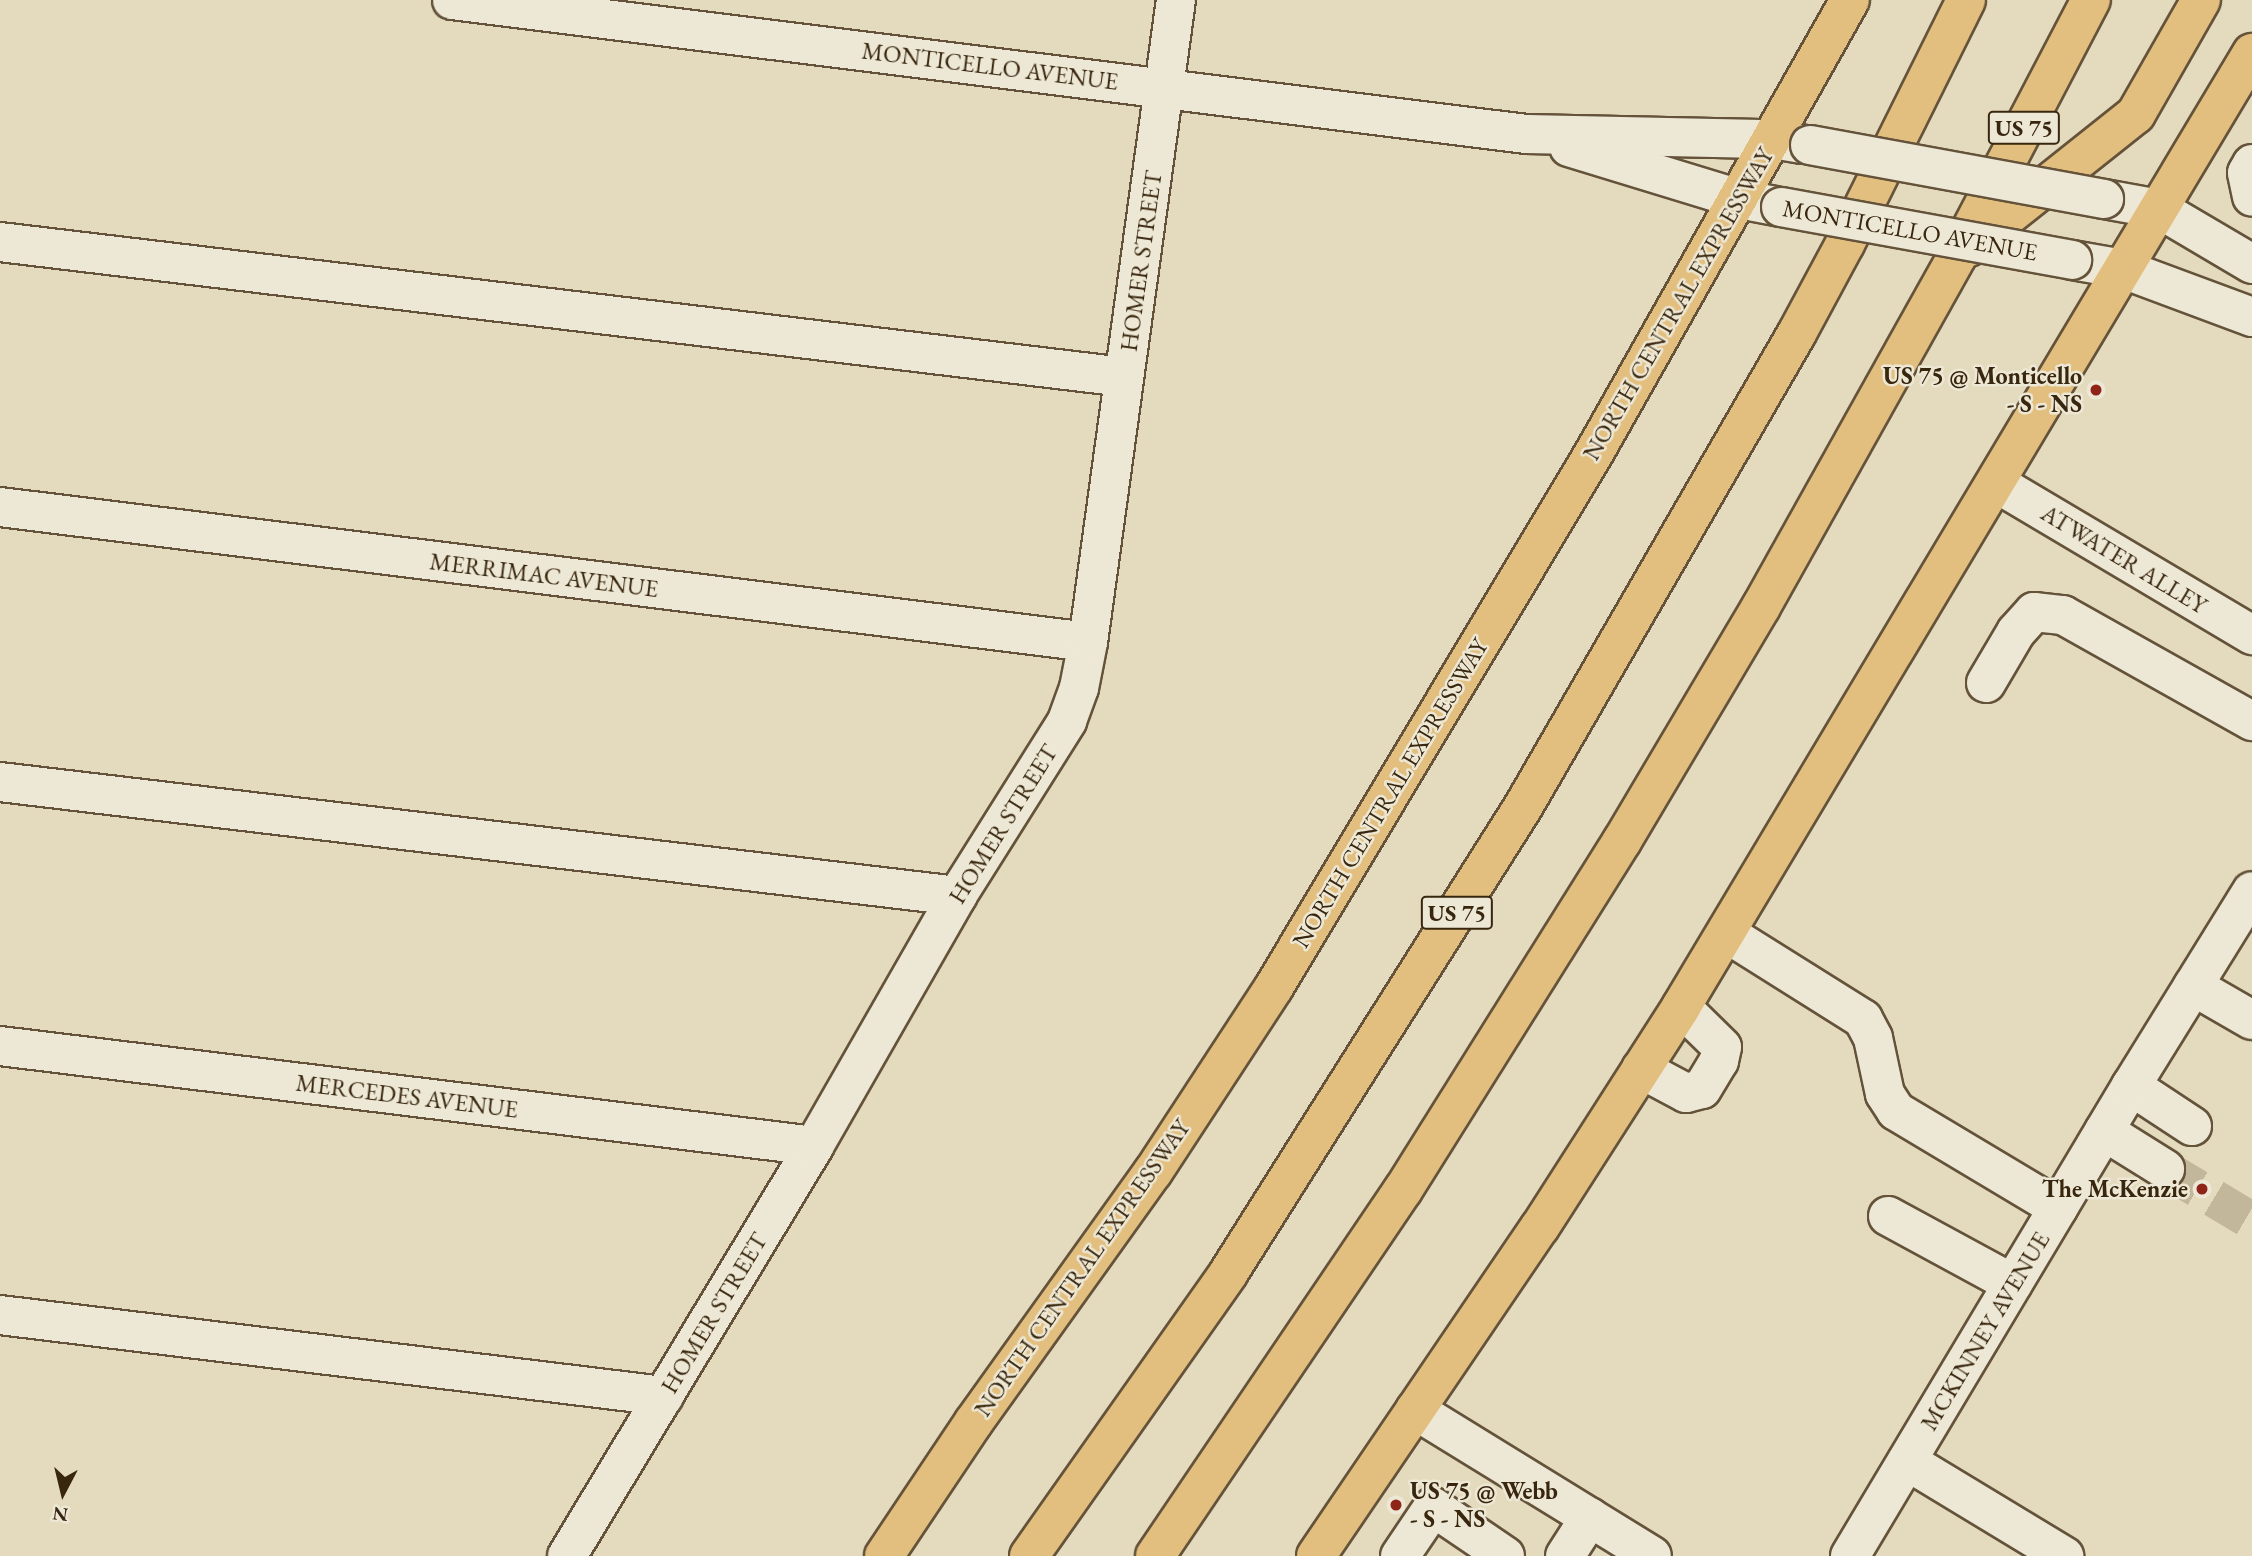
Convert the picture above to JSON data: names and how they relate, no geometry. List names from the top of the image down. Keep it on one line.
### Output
{"streets":{"main road":["US 75","NORTH CENTRAL EXPRESSWAY"],"street":["MONTICELLO AVENUE","HOMER STREET","ATWATER ALLEY","MERRIMAC AVENUE","MERCEDES AVENUE","MCKINNEY AVENUE"]},"crossings":[["MONTICELLO AVENUE","HOMER STREET"],["MONTICELLO AVENUE","NORTH CENTRAL EXPRESSWAY"],["HOMER STREET","MERRIMAC AVENUE"],["HOMER STREET","MERCEDES AVENUE"]],"places":["US 75 @ Monticello - S - NS","The McKenzie","US 75 @ Webb - S - NS"],"north":"bottom"}
